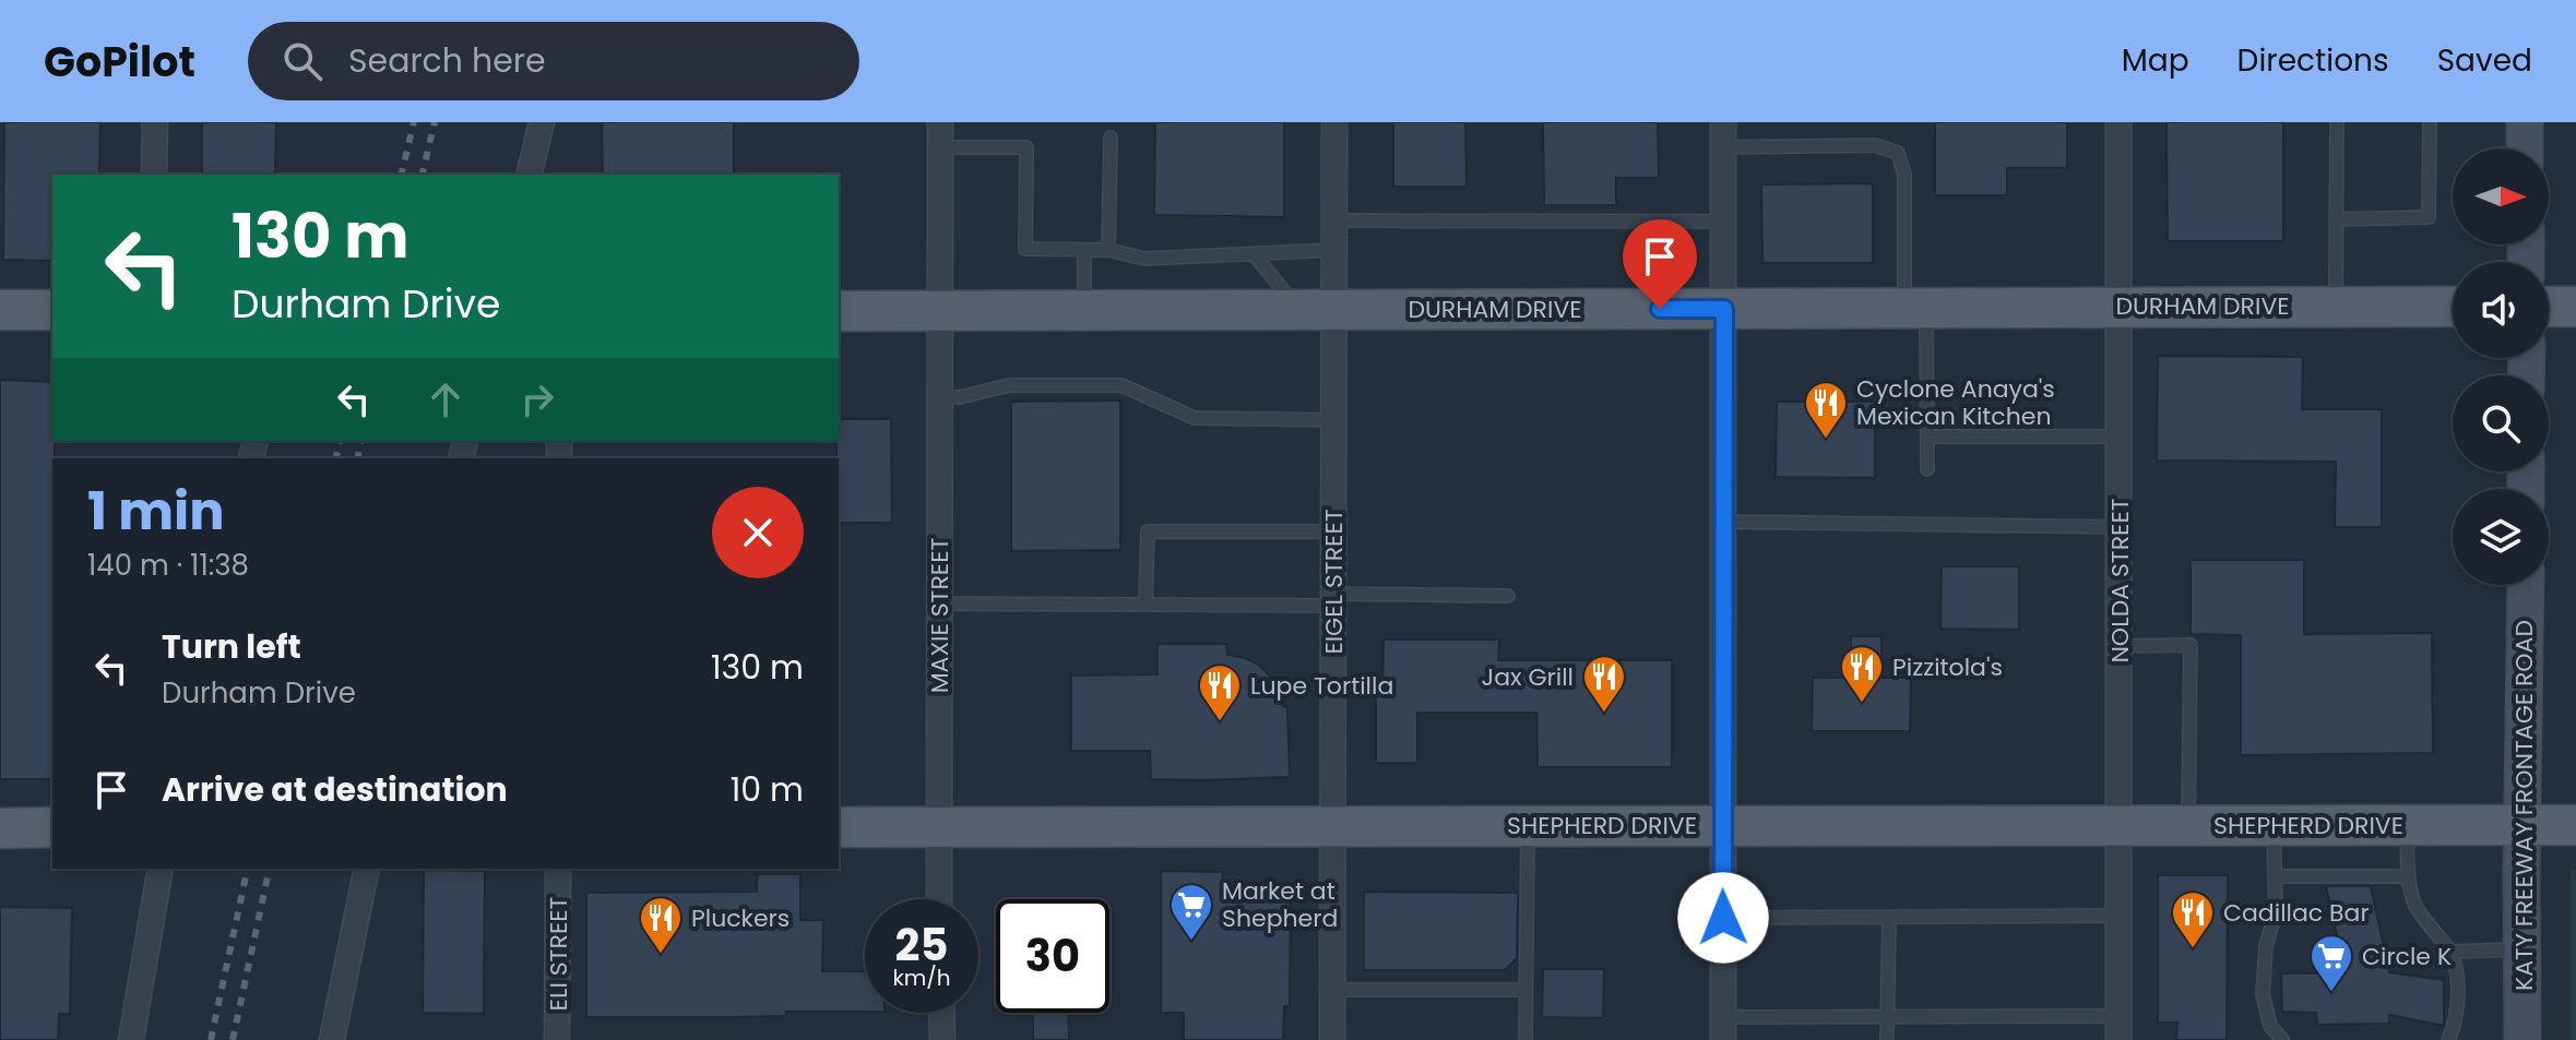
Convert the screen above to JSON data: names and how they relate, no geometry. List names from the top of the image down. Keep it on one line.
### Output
{"streets":{"main road":["DURHAM DRIVE","KATY FREEWAY FRONTAGE ROAD","SHEPHERD DRIVE"],"street":["NOLDA STREET","EIGEL STREET","MAXIE STREET","ELI STREET"]},"crossings":[["DURHAM DRIVE","NOLDA STREET"],["DURHAM DRIVE","EIGEL STREET"],["DURHAM DRIVE","MAXIE STREET"],["NOLDA STREET","SHEPHERD DRIVE"],["EIGEL STREET","SHEPHERD DRIVE"],["MAXIE STREET","SHEPHERD DRIVE"],["KATY FREEWAY FRONTAGE ROAD","SHEPHERD DRIVE"]],"places":{"restaurant":["Cyclone Anaya's Mexican Kitchen","Pizzitola's","Jax Grill","Lupe Tortilla","Cadillac Bar","Pluckers"],"supermarket":["Market at Shepherd","Circle K"]},"north":"right","page":{"header":"GoPilot","search":"Search here","nav":["Map","Directions","Saved"],"turn":["130 m","Durham Drive"],"heading":["1 min","140 m · 11:38"],"list":[{"name":"Turn left","note":"Durham Drive","value":"130 m"},{"name":"Arrive at destination","value":"10 m"}],"speed":"25 km/h","limit":"30"}}
